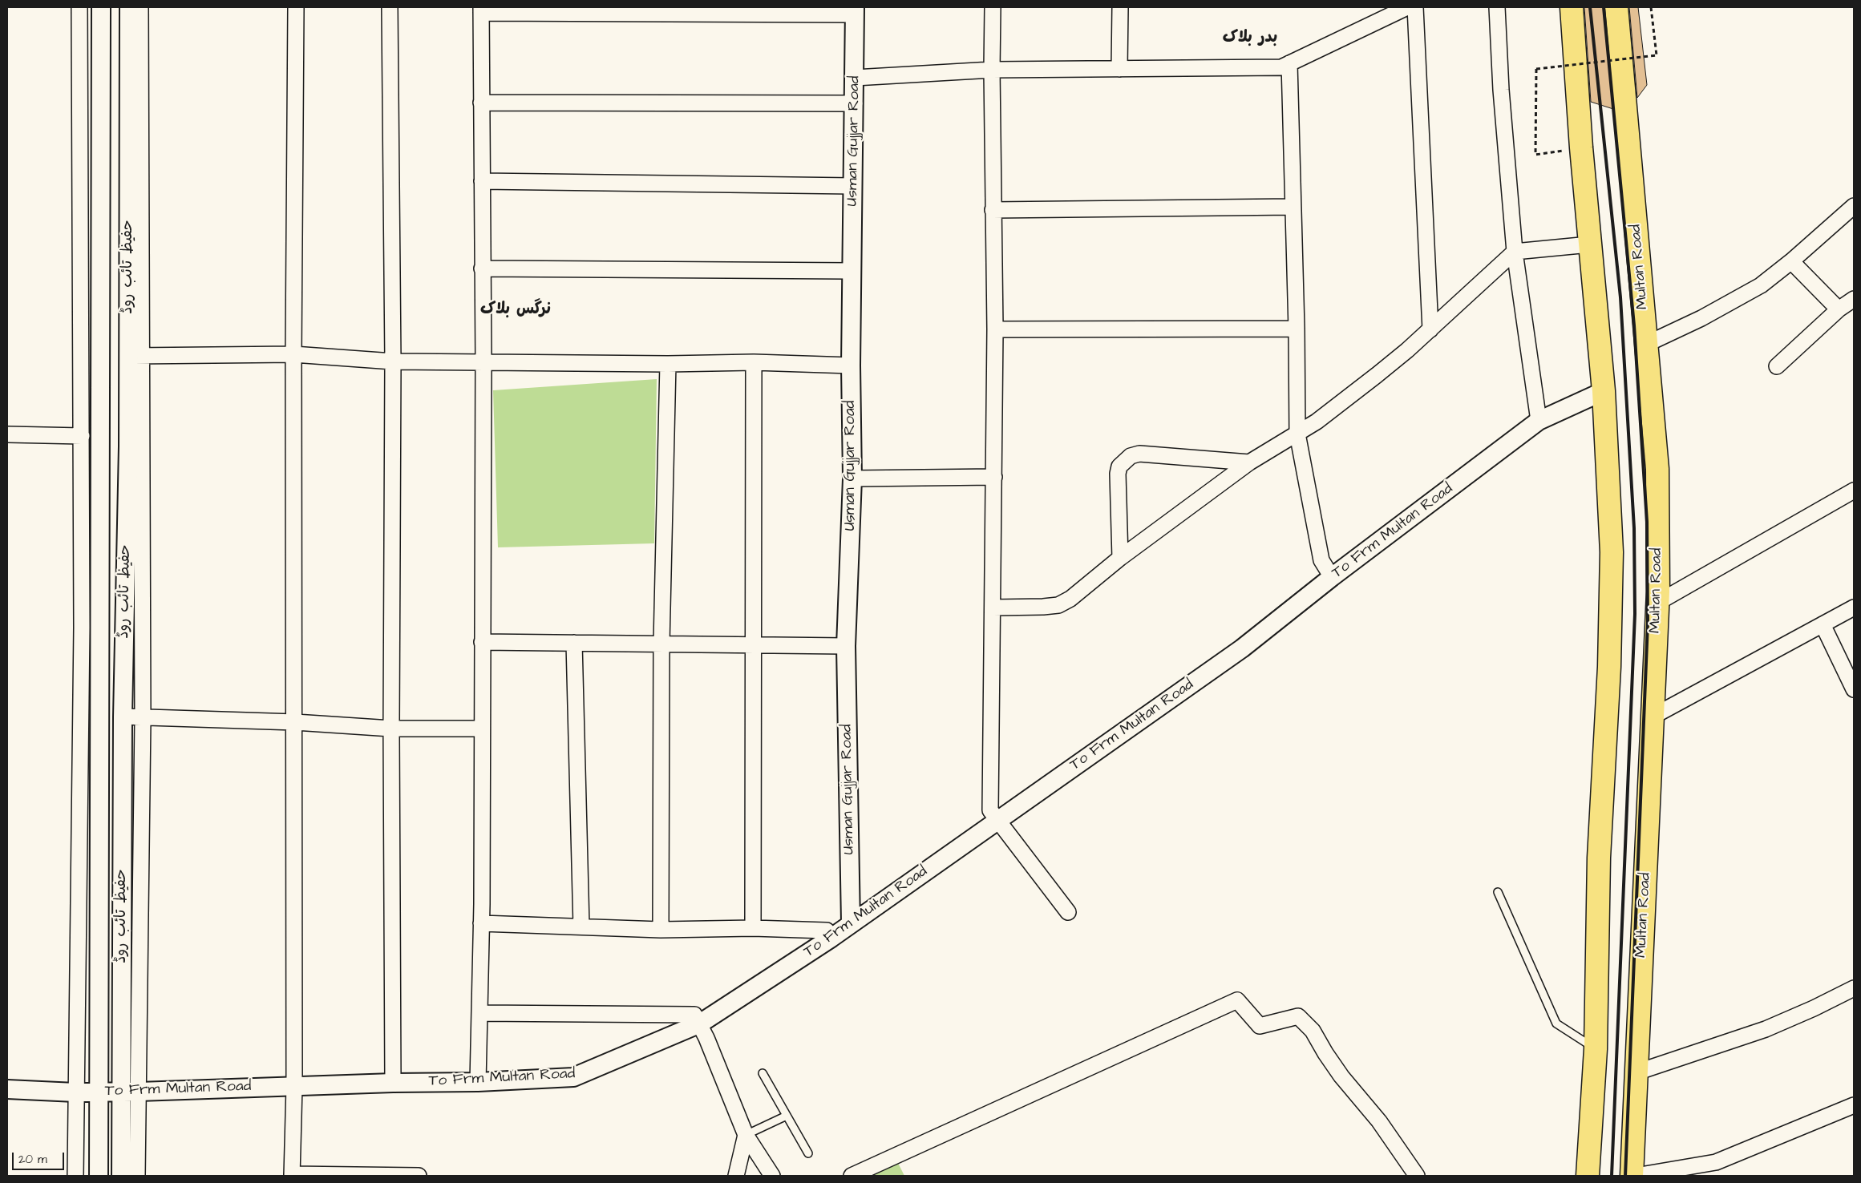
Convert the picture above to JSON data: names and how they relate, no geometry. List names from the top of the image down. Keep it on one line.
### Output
{"streets":{"main road":["Multan Road"],"street":["Usman Gujjar Road","حفیظ تائب روڈ","To Frm Multan Road"]},"crossings":[["Usman Gujjar Road","To Frm Multan Road"],["حفیظ تائب روڈ","To Frm Multan Road"]],"districts":["بدر بلاک","نرگس بلاک"],"scale_bar":"20 m"}
